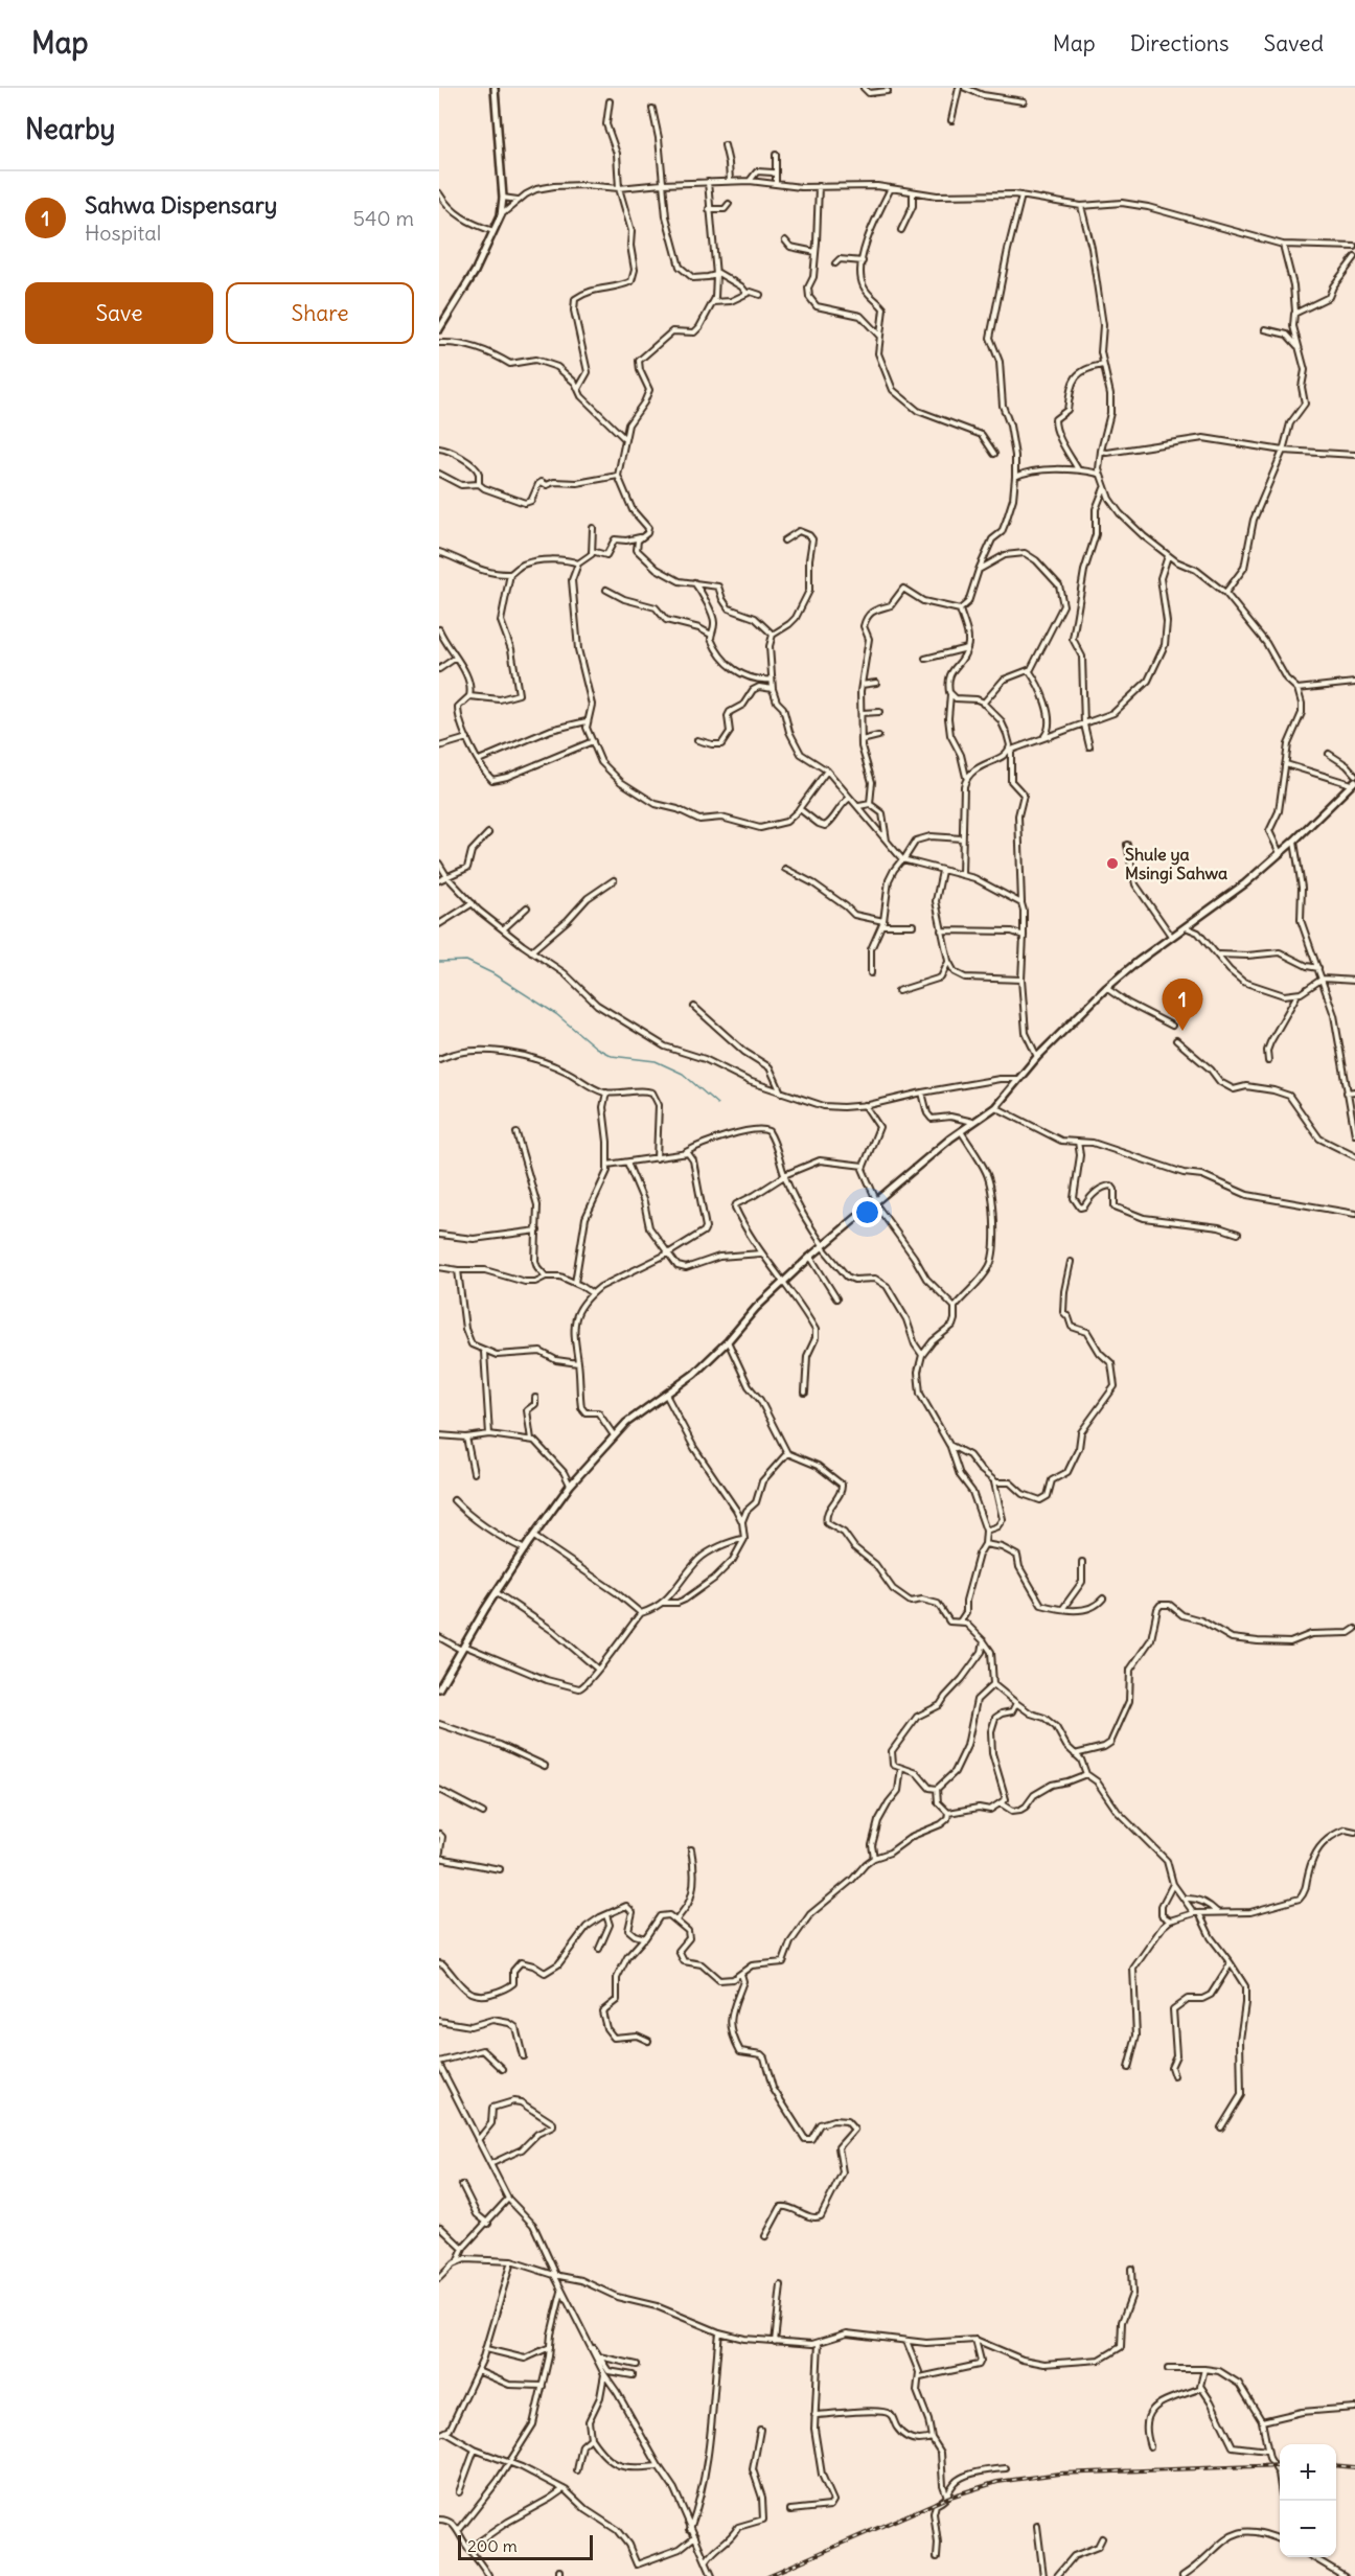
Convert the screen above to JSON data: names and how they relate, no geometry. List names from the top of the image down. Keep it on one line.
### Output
{"places":["Shule ya Msingi Sahwa"],"scale_bar":"200 m","page":{"header":"Map","nav":["Map","Directions","Saved"],"heading":"Nearby","list":[{"mark":"1","name":"Sahwa Dispensary","note":"Hospital","value":"540 m"}],"buttons":["Save","Share"],"pins":"1","map_buttons":["+","−"],"scale":"200 m"}}
